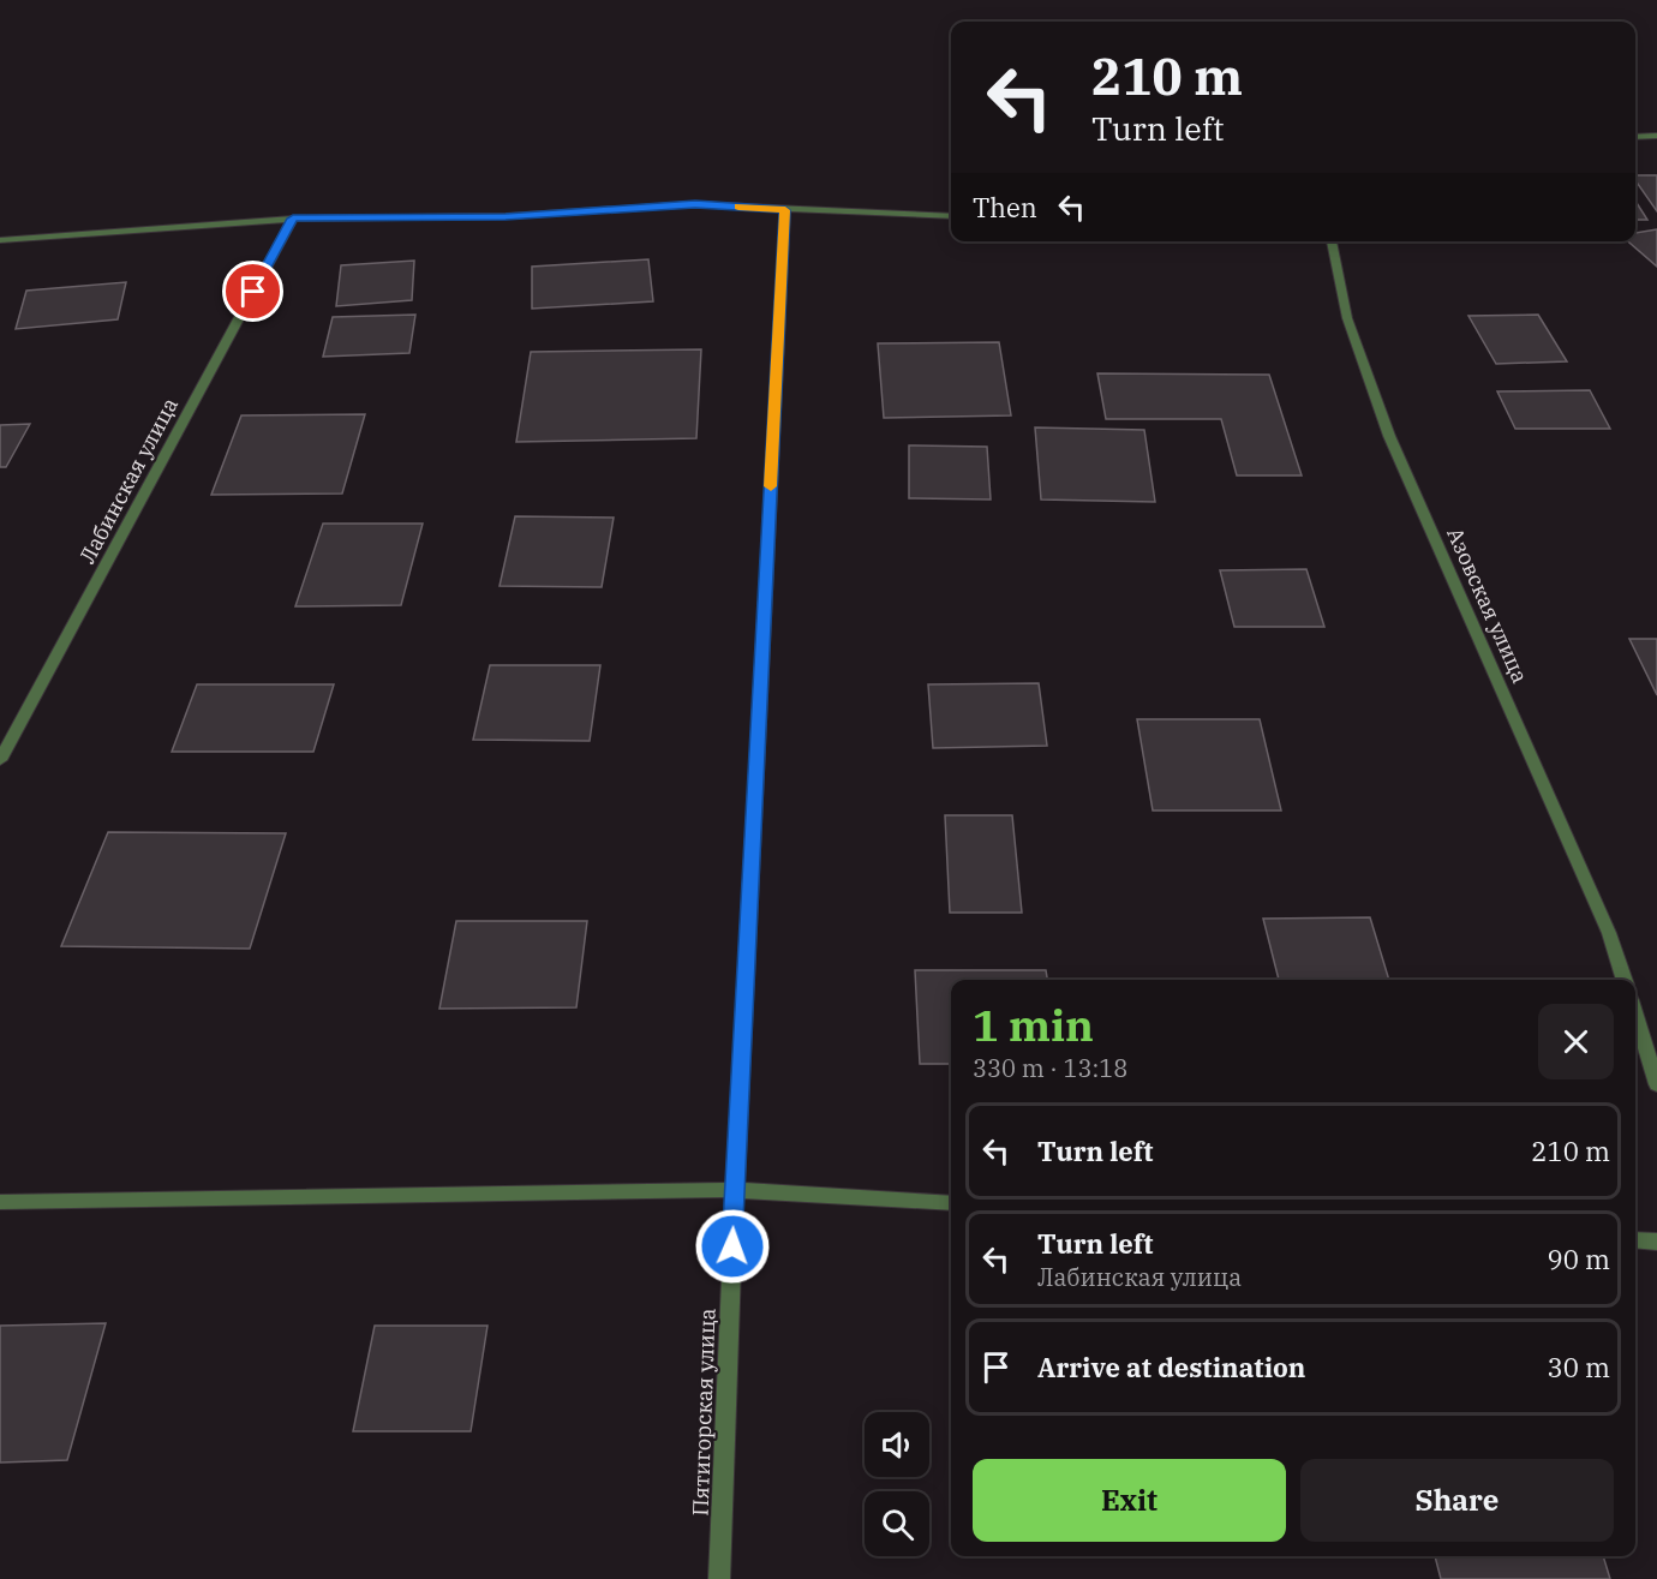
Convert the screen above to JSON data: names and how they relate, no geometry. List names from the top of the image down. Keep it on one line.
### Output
{"streets":{"street":["Лабинская улица","Азовская улица","Пятигорская улица"]},"page":{"turn":["210 m","Turn left"],"then":"Then","heading":["1 min","330 m · 13:18"],"list":[{"name":"Turn left","value":"210 m"},{"name":"Turn left","note":"Лабинская улица","value":"90 m"},{"name":"Arrive at destination","value":"30 m"}],"buttons":["Exit","Share"]}}
